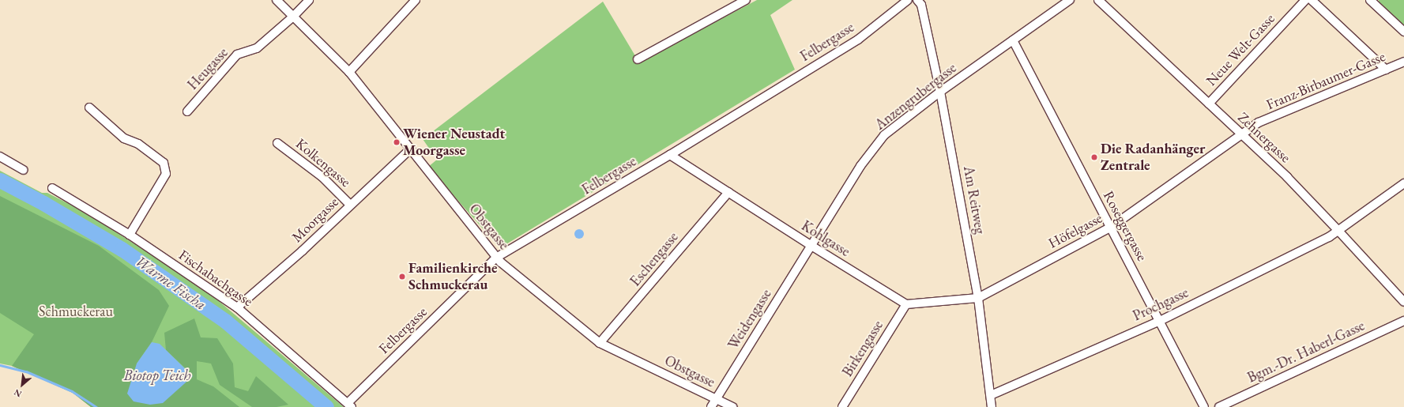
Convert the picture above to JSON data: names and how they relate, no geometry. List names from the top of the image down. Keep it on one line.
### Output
{"streets":{"street":["Felbergasse","Neue Welt-Gasse","Heugasse","Franz-Birbaumer-Gasse","Anzengrubergasse","Zehnergasse","Kolkengasse","Am Reitweg","Moorgasse","Roseggergasse","Obstgasse","Höfelgasse","Kohlgasse","Eschengasse","Fischabachgasse","Prochgasse","Weidengasse","Birkengasse","Bgm.-Dr. Haberl-Gasse"]},"crossings":[["Felbergasse","Obstgasse"],["Felbergasse","Kohlgasse"],["Felbergasse","Fischabachgasse"],["Neue Welt-Gasse","Zehnergasse"],["Heugasse","Obstgasse"],["Franz-Birbaumer-Gasse","Zehnergasse"],["Franz-Birbaumer-Gasse","Höfelgasse"],["Anzengrubergasse","Am Reitweg"],["Anzengrubergasse","Roseggergasse"],["Anzengrubergasse","Kohlgasse"],["Anzengrubergasse","Weidengasse"],["Zehnergasse","Höfelgasse"],["Zehnergasse","Prochgasse"],["Kolkengasse","Moorgasse"],["Am Reitweg","Höfelgasse"],["Am Reitweg","Prochgasse"],["Moorgasse","Obstgasse"],["Moorgasse","Fischabachgasse"],["Roseggergasse","Höfelgasse"],["Roseggergasse","Prochgasse"],["Obstgasse","Eschengasse"],["Obstgasse","Weidengasse"],["Kohlgasse","Eschengasse"],["Kohlgasse","Weidengasse"],["Kohlgasse","Birkengasse"]],"water":["Warme Fischa","Biotop Teich"],"parks":["Schmuckerau"],"places":["Wiener Neustadt Moorgasse","Die Radanhänger Zentrale","Familienkirche Schmuckerau"],"north":"bottom left"}
